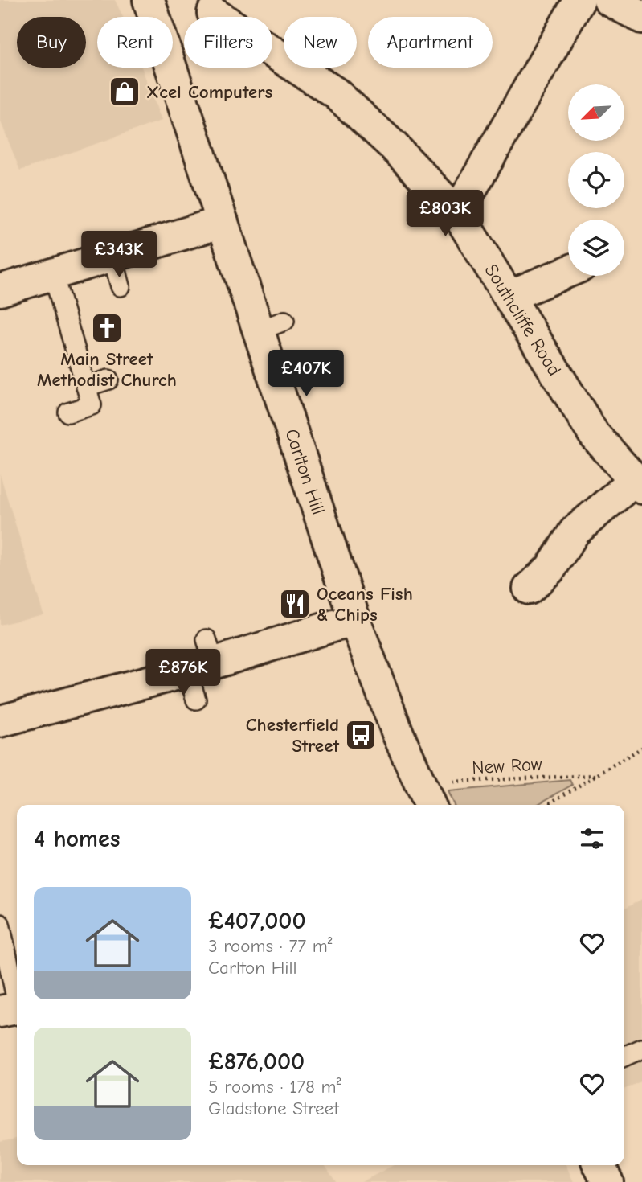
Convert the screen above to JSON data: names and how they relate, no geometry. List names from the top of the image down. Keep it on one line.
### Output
{"streets":{"street":["Southcliffe Road","Carlton Hill"],"path":["New Row"]},"crossings":[["Carlton Hill","New Row"]],"places":{"shop":["Xcel Computers"],"church":["Main Street Methodist Church"],"restaurant":["Oceans Fish & Chips"],"bus stop":["Chesterfield Street"]},"north":"bottom left","page":{"chip":["Buy","Rent","Filters","New","Apartment"],"price":["£803K","£343K","£407K","£876K"],"heading":"4 homes","list":[{"name":"£407,000","note":"3 rooms · 77 m² · Carlton Hill"},{"name":"£876,000","note":"5 rooms · 178 m² · Gladstone Street"}]}}
